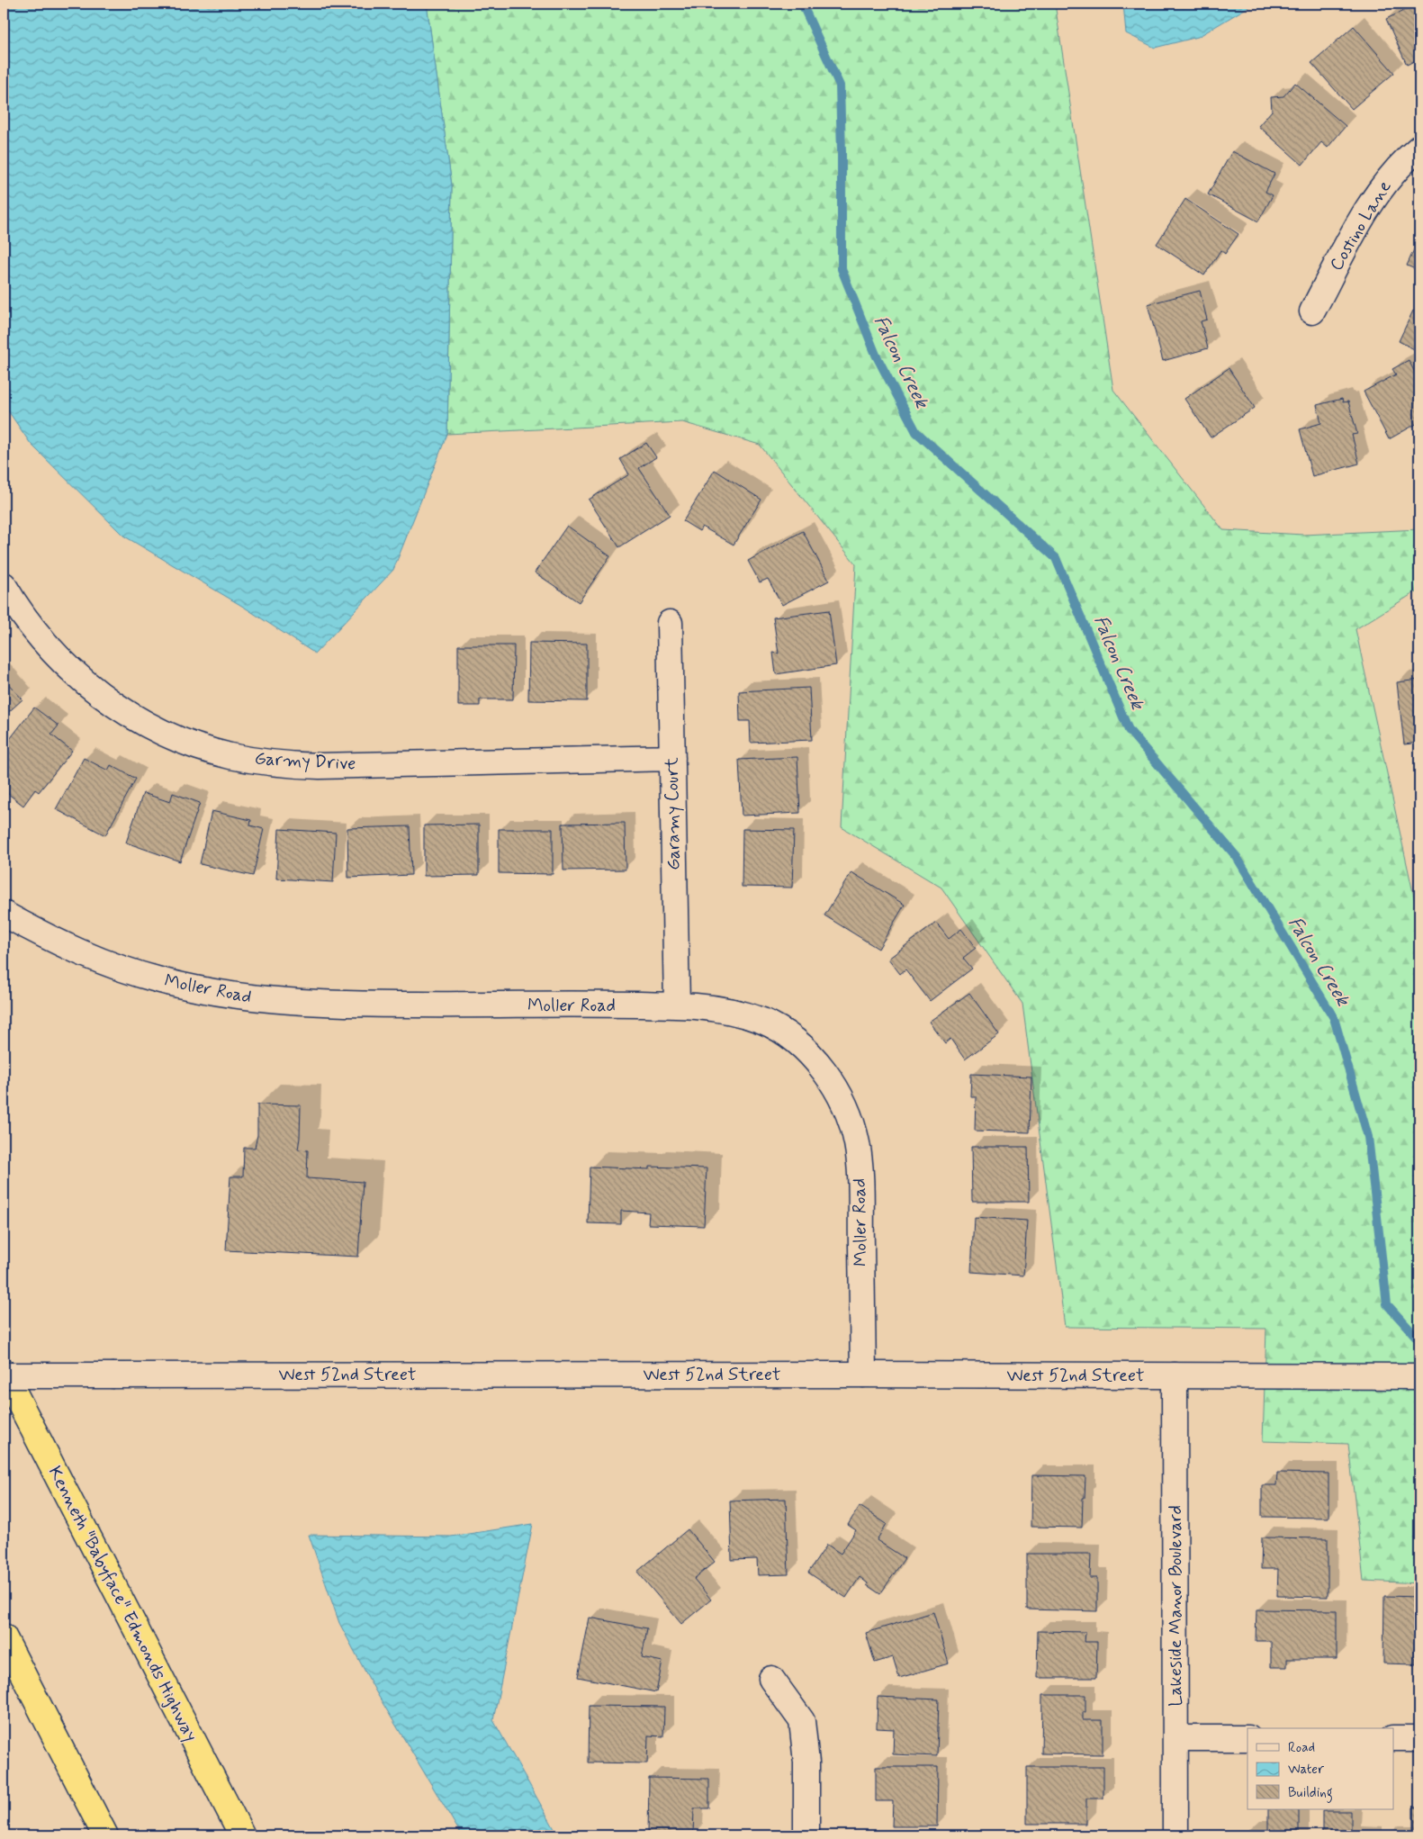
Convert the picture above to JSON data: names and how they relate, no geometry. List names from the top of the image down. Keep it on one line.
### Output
{"streets":{"highway":["Kenneth \"Babyface\" Edmonds Highway"],"street":["Costino Lane","Garmy Drive","Garamy Court","Moller Road","West 52nd Street","Lakeside Manor Boulevard"]},"crossings":[["Garmy Drive","Garamy Court"],["Garamy Court","Moller Road"],["Moller Road","West 52nd Street"],["West 52nd Street","Lakeside Manor Boulevard"]],"water":["Falcon Creek"],"legend":["Road","Water","Building"]}
